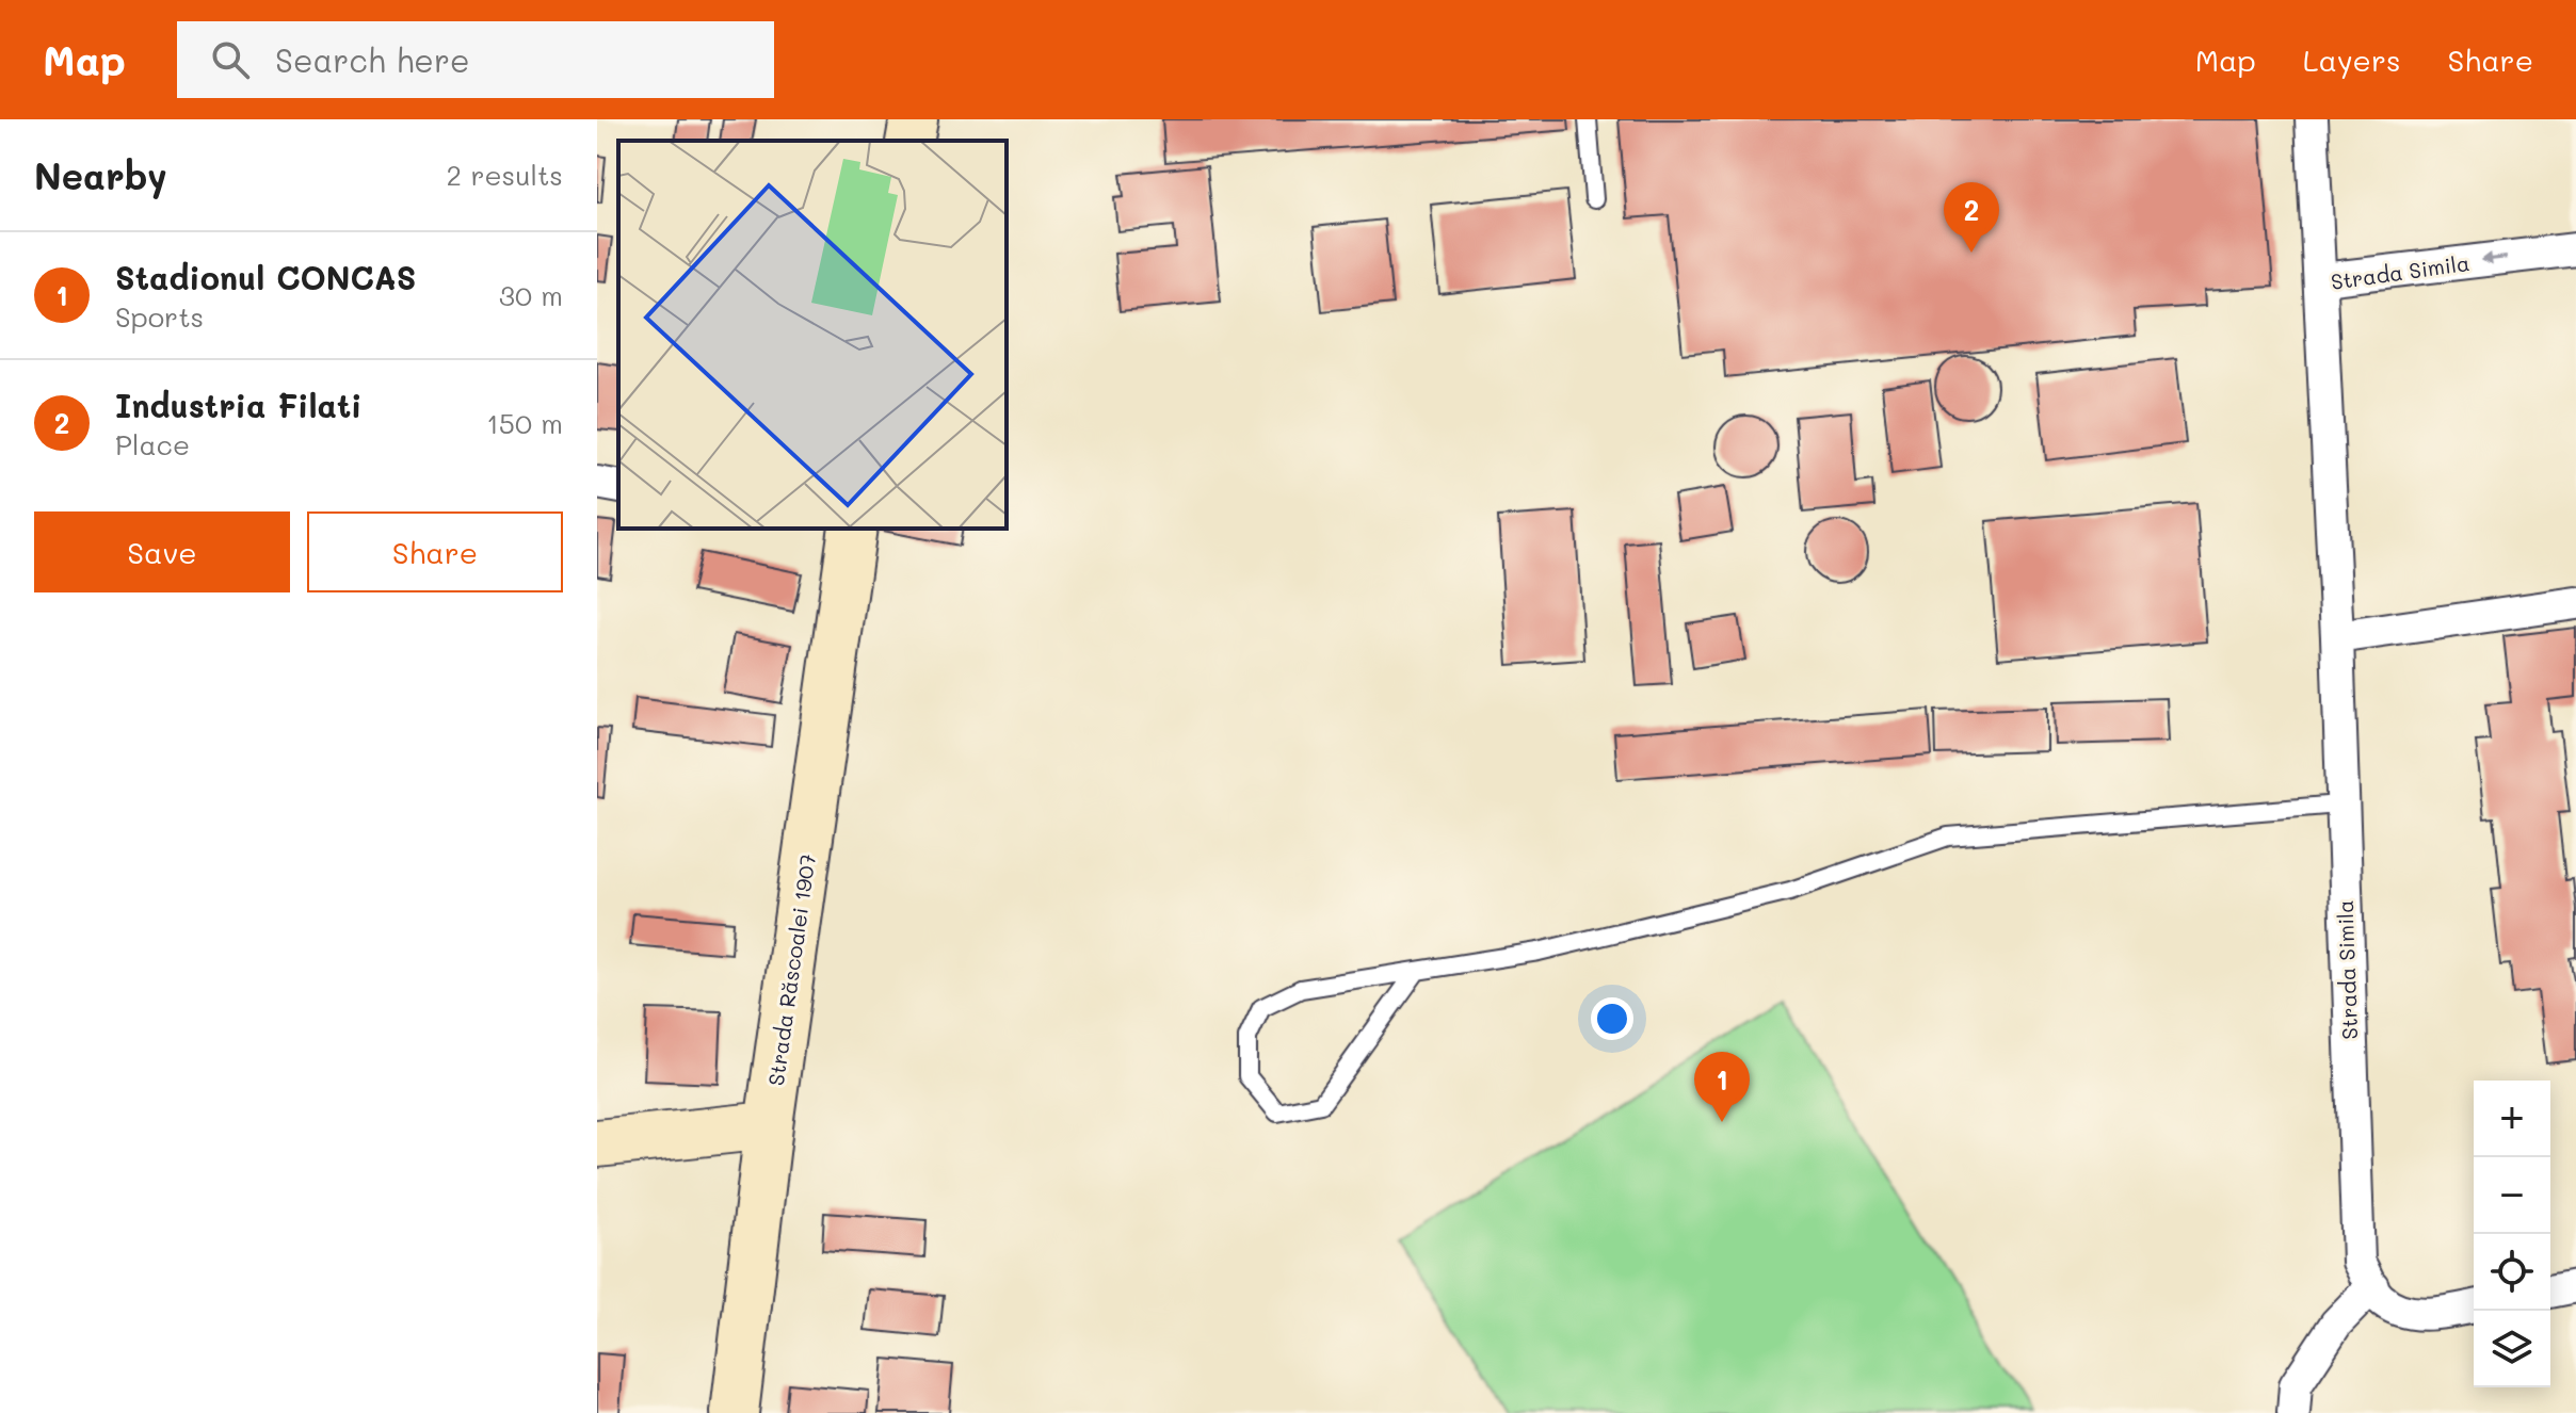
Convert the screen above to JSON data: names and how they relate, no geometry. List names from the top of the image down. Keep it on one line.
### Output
{"streets":{"street":["Strada Simila","Strada Răscoalei 1907"]},"page":{"header":"Map","search":"Search here","nav":["Map","Layers","Share"],"heading":["Nearby","2 results"],"pins":["2","1"],"list":[{"mark":"1","name":"Stadionul CONCAS","note":"Sports","value":"30 m"},{"mark":"2","name":"Industria Filati","note":"Place","value":"150 m"}],"buttons":["Save","Share"],"map_buttons":["+","−"]}}
